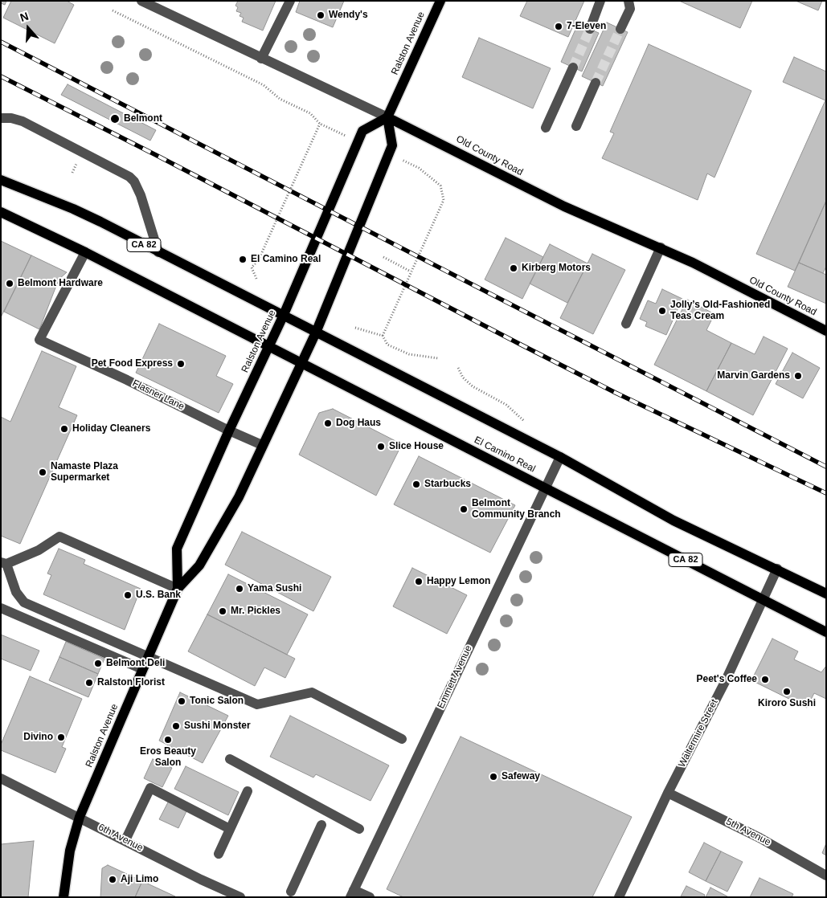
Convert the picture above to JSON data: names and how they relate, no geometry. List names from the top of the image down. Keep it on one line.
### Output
{"streets":{"main road":["Ralston Avenue","Old County Road","CA 82","El Camino Real"],"street":["Flasner Lane","Emmett Avenue","Waltermire Street","5th Avenue","6th Avenue"]},"crossings":[["Ralston Avenue","Old County Road"],["Ralston Avenue","CA 82"],["Ralston Avenue","Flasner Lane"],["Ralston Avenue","El Camino Real"],["Ralston Avenue","6th Avenue"],["CA 82","Emmett Avenue"],["CA 82","Waltermire Street"],["Flasner Lane","El Camino Real"],["El Camino Real","Emmett Avenue"],["El Camino Real","Waltermire Street"],["Waltermire Street","5th Avenue"]],"places":["Wendy's","7-Eleven","Belmont","El Camino Real","Kirberg Motors","Belmont Hardware","Jolly’s Old-Fashioned Teas Cream","Pet Food Express","Marvin Gardens","Dog Haus","Holiday Cleaners","Slice House","Namaste Plaza Supermarket","Starbucks","Belmont Community Branch","Happy Lemon","Yama Sushi","U.S. Bank","Mr. Pickles","Belmont Deli","Peet's Coffee","Ralston Florist","Kiroro Sushi","Tonic Salon","Sushi Monster","Divino","Eros Beauty Salon","Safeway","Aji Limo"],"north":"top"}
